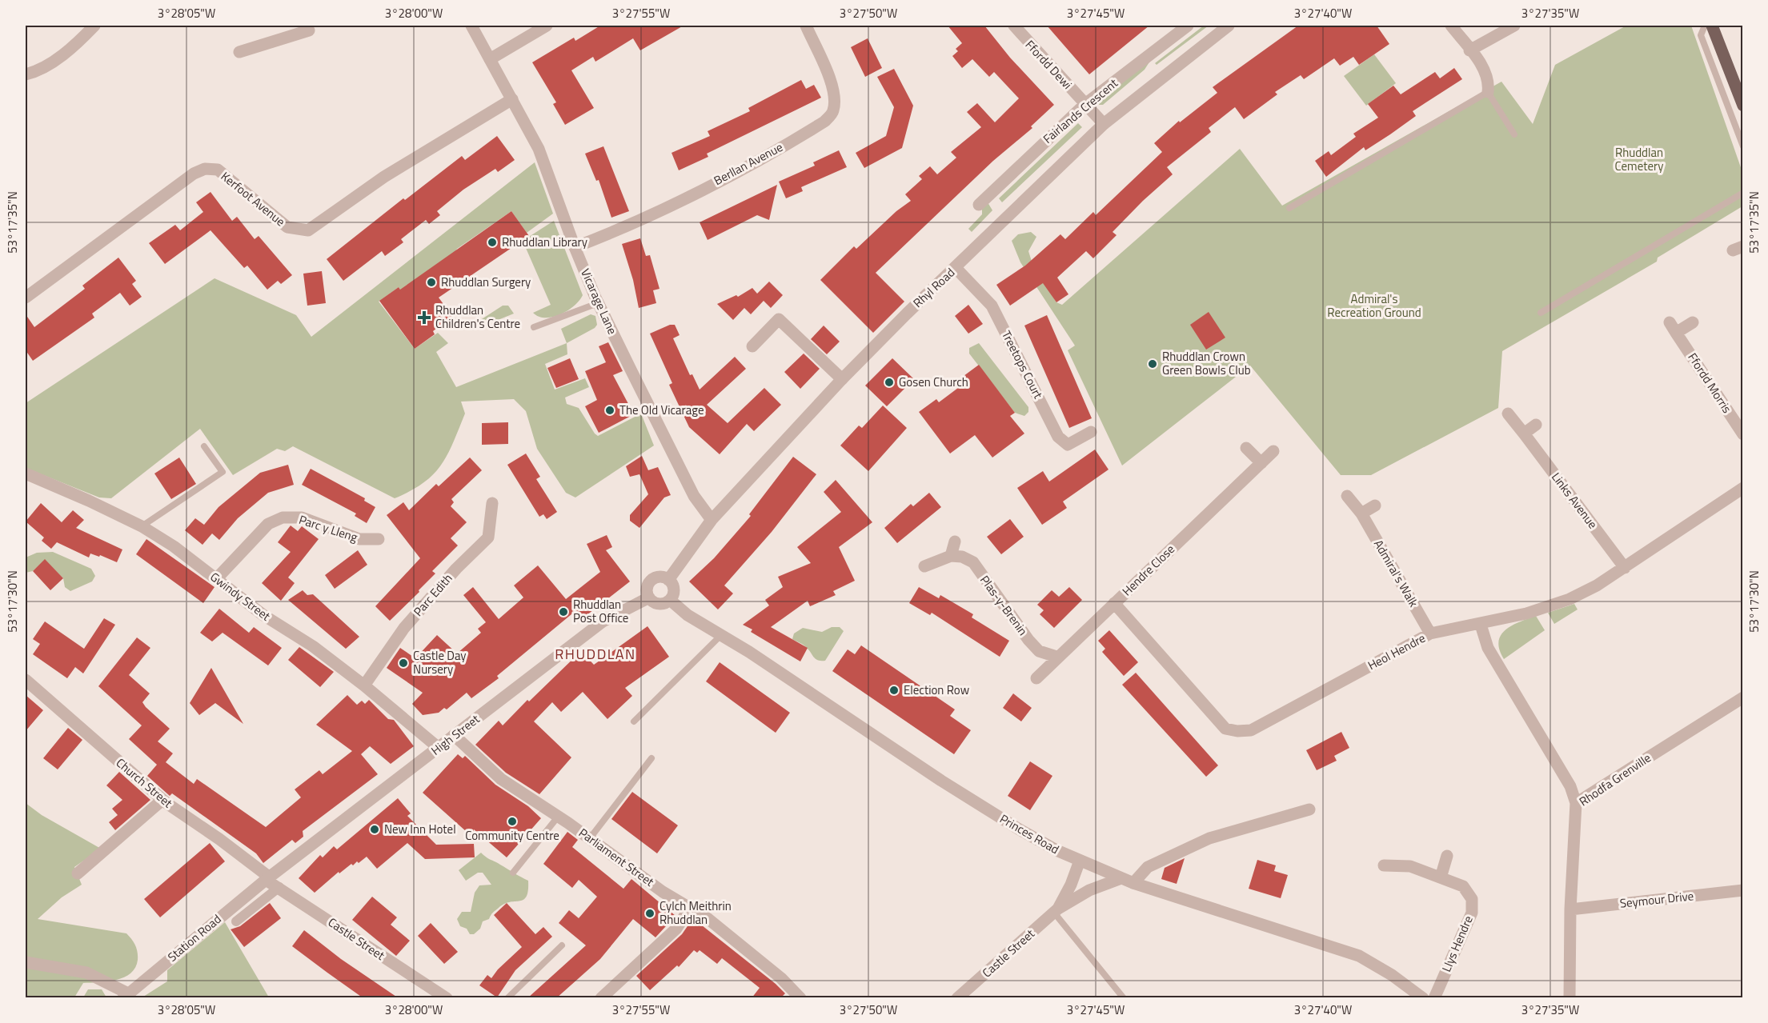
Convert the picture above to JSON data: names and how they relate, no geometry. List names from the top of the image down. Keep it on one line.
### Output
{"streets":{"street":["Ffordd Dewi","Fairlands Crescent","Berllan Avenue","Kerfoot Avenue","Rhyl Road","Vicarage Lane","Treetops Court","Ffordd Morris","Links Avenue","Parc y Lleng","Hendre Close","Admiral's Walk","Parc Edith","Gwindy Street","Plas-y-Brenin","Heol Hendre","High Street","Rhodfa Grenville","Church Street","Princes Road","Parliament Street","Seymour Drive","Station Road","Castle Street","Llys Hendre"]},"crossings":[["Ffordd Dewi","Fairlands Crescent"],["Ffordd Dewi","Rhyl Road"],["Berllan Avenue","Vicarage Lane"],["Kerfoot Avenue","Vicarage Lane"],["Rhyl Road","Vicarage Lane"],["Rhyl Road","Treetops Court"],["Rhyl Road","High Street"],["Rhyl Road","Princes Road"],["Links Avenue","Heol Hendre"],["Parc y Lleng","Gwindy Street"],["Hendre Close","Plas-y-Brenin"],["Hendre Close","Heol Hendre"],["Admiral's Walk","Heol Hendre"],["Parc Edith","Gwindy Street"],["Gwindy Street","High Street"],["High Street","Church Street"],["High Street","Princes Road"],["High Street","Parliament Street"],["High Street","Station Road"],["High Street","Castle Street"],["Rhodfa Grenville","Seymour Drive"],["Church Street","Station Road"],["Church Street","Castle Street"],["Princes Road","Castle Street"],["Station Road","Castle Street"]],"districts":["RHUDDLAN"],"parks":["Rhuddlan Cemetery","Admiral's Recreation Ground"],"places":{"other":["Rhuddlan Library","Rhuddlan Surgery","Rhuddlan Crown Green Bowls Club","Gosen Church","The Old Vicarage","Rhuddlan Post Office","Castle Day Nursery","Election Row","Community Centre","New Inn Hotel","Cylch Meithrin Rhuddlan"],"health":["Rhuddlan Children's Centre"]},"coordinates":["3°28'05\"W","3°28'00\"W","3°27'55\"W","3°27'50\"W","3°27'45\"W","3°27'40\"W","3°27'35\"W","53°17'35\"N","53°17'30\"N"]}
